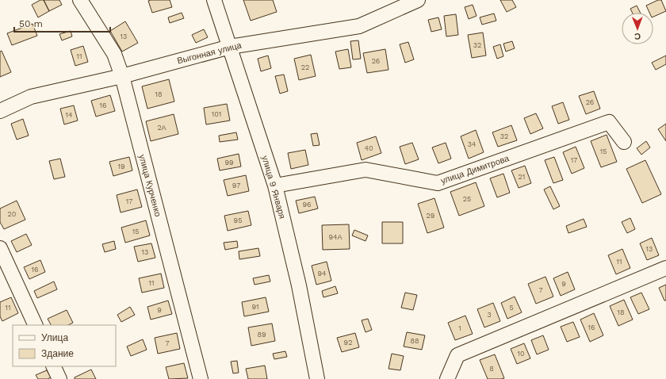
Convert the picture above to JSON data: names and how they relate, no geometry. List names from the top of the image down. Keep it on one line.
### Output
{"streets":{"street":["Выгонная улица","улица Димитрова","улица Курченко","улица 9 Января"]},"crossings":[["Выгонная улица","улица Курченко"],["Выгонная улица","улица 9 Января"],["улица Димитрова","улица 9 Января"]],"house_numbers":["13","32","11","26","22","18","26","16","101","14","2А","32","34","40","15","17","99","19","21","97","25","17","96","20","29","95","15","94А","13","13","11","16","94","11","9","7","91","11","5","9","18","3","16","1","89","88","92","7","10","8"],"legend":["Улица","Здание"],"scale_bar":"50 m","north":"bottom"}
